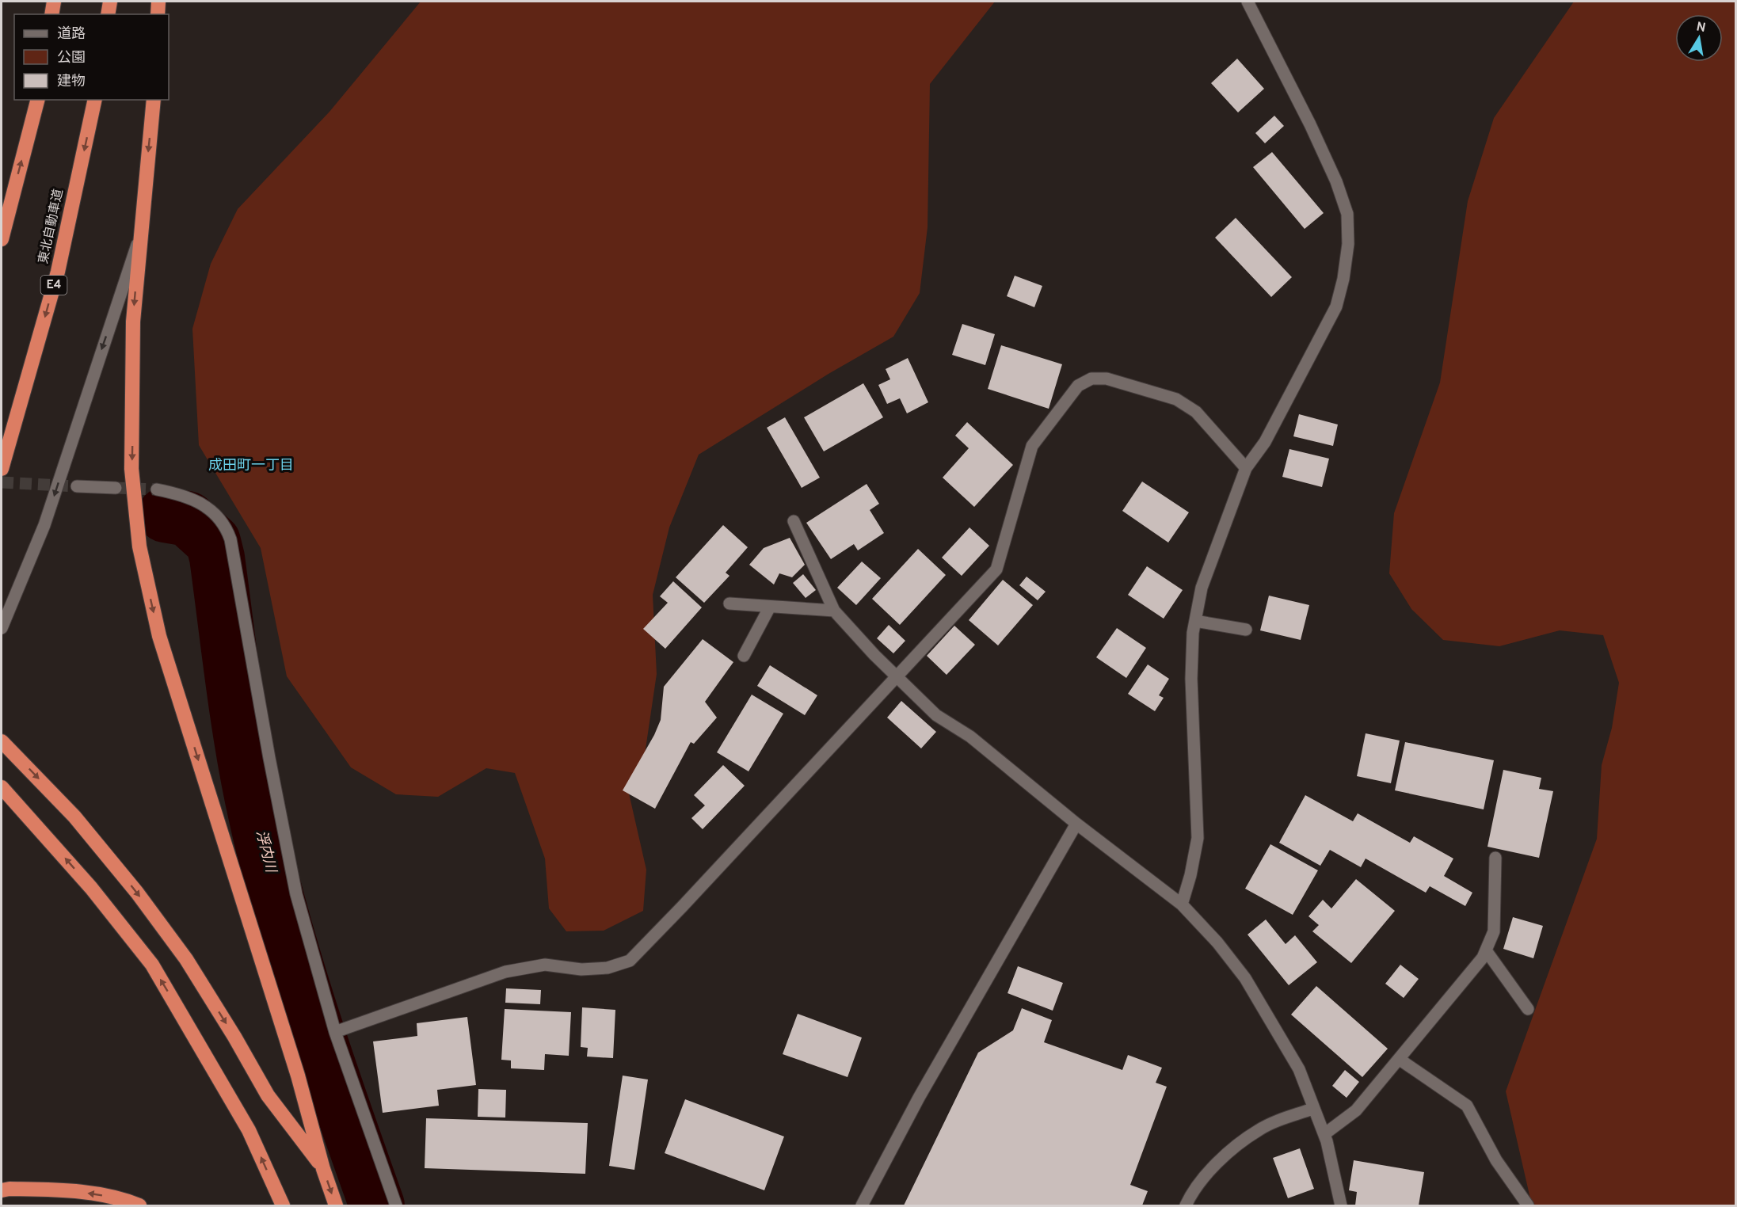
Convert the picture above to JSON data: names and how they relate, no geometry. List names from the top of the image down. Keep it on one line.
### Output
{"streets":{"highway":["東北自動車道","E4"]},"districts":["成田町一丁目"],"water":["浮内川"],"legend":["道路","公園","建物"],"north":"top"}
